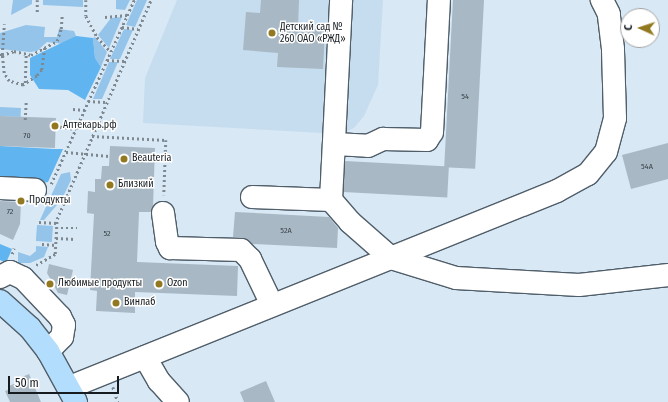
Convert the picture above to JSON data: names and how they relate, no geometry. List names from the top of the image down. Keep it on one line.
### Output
{"places":["Детский сад № 260 ОАО «РЖД»","Аптекарь.рф","Beauteria","Близкий","Продукты","Любимые продукты","Ozon","Винлаб"],"house_numbers":["54","70","54А","72","52А","52"],"scale_bar":"50 m","north":"left"}
